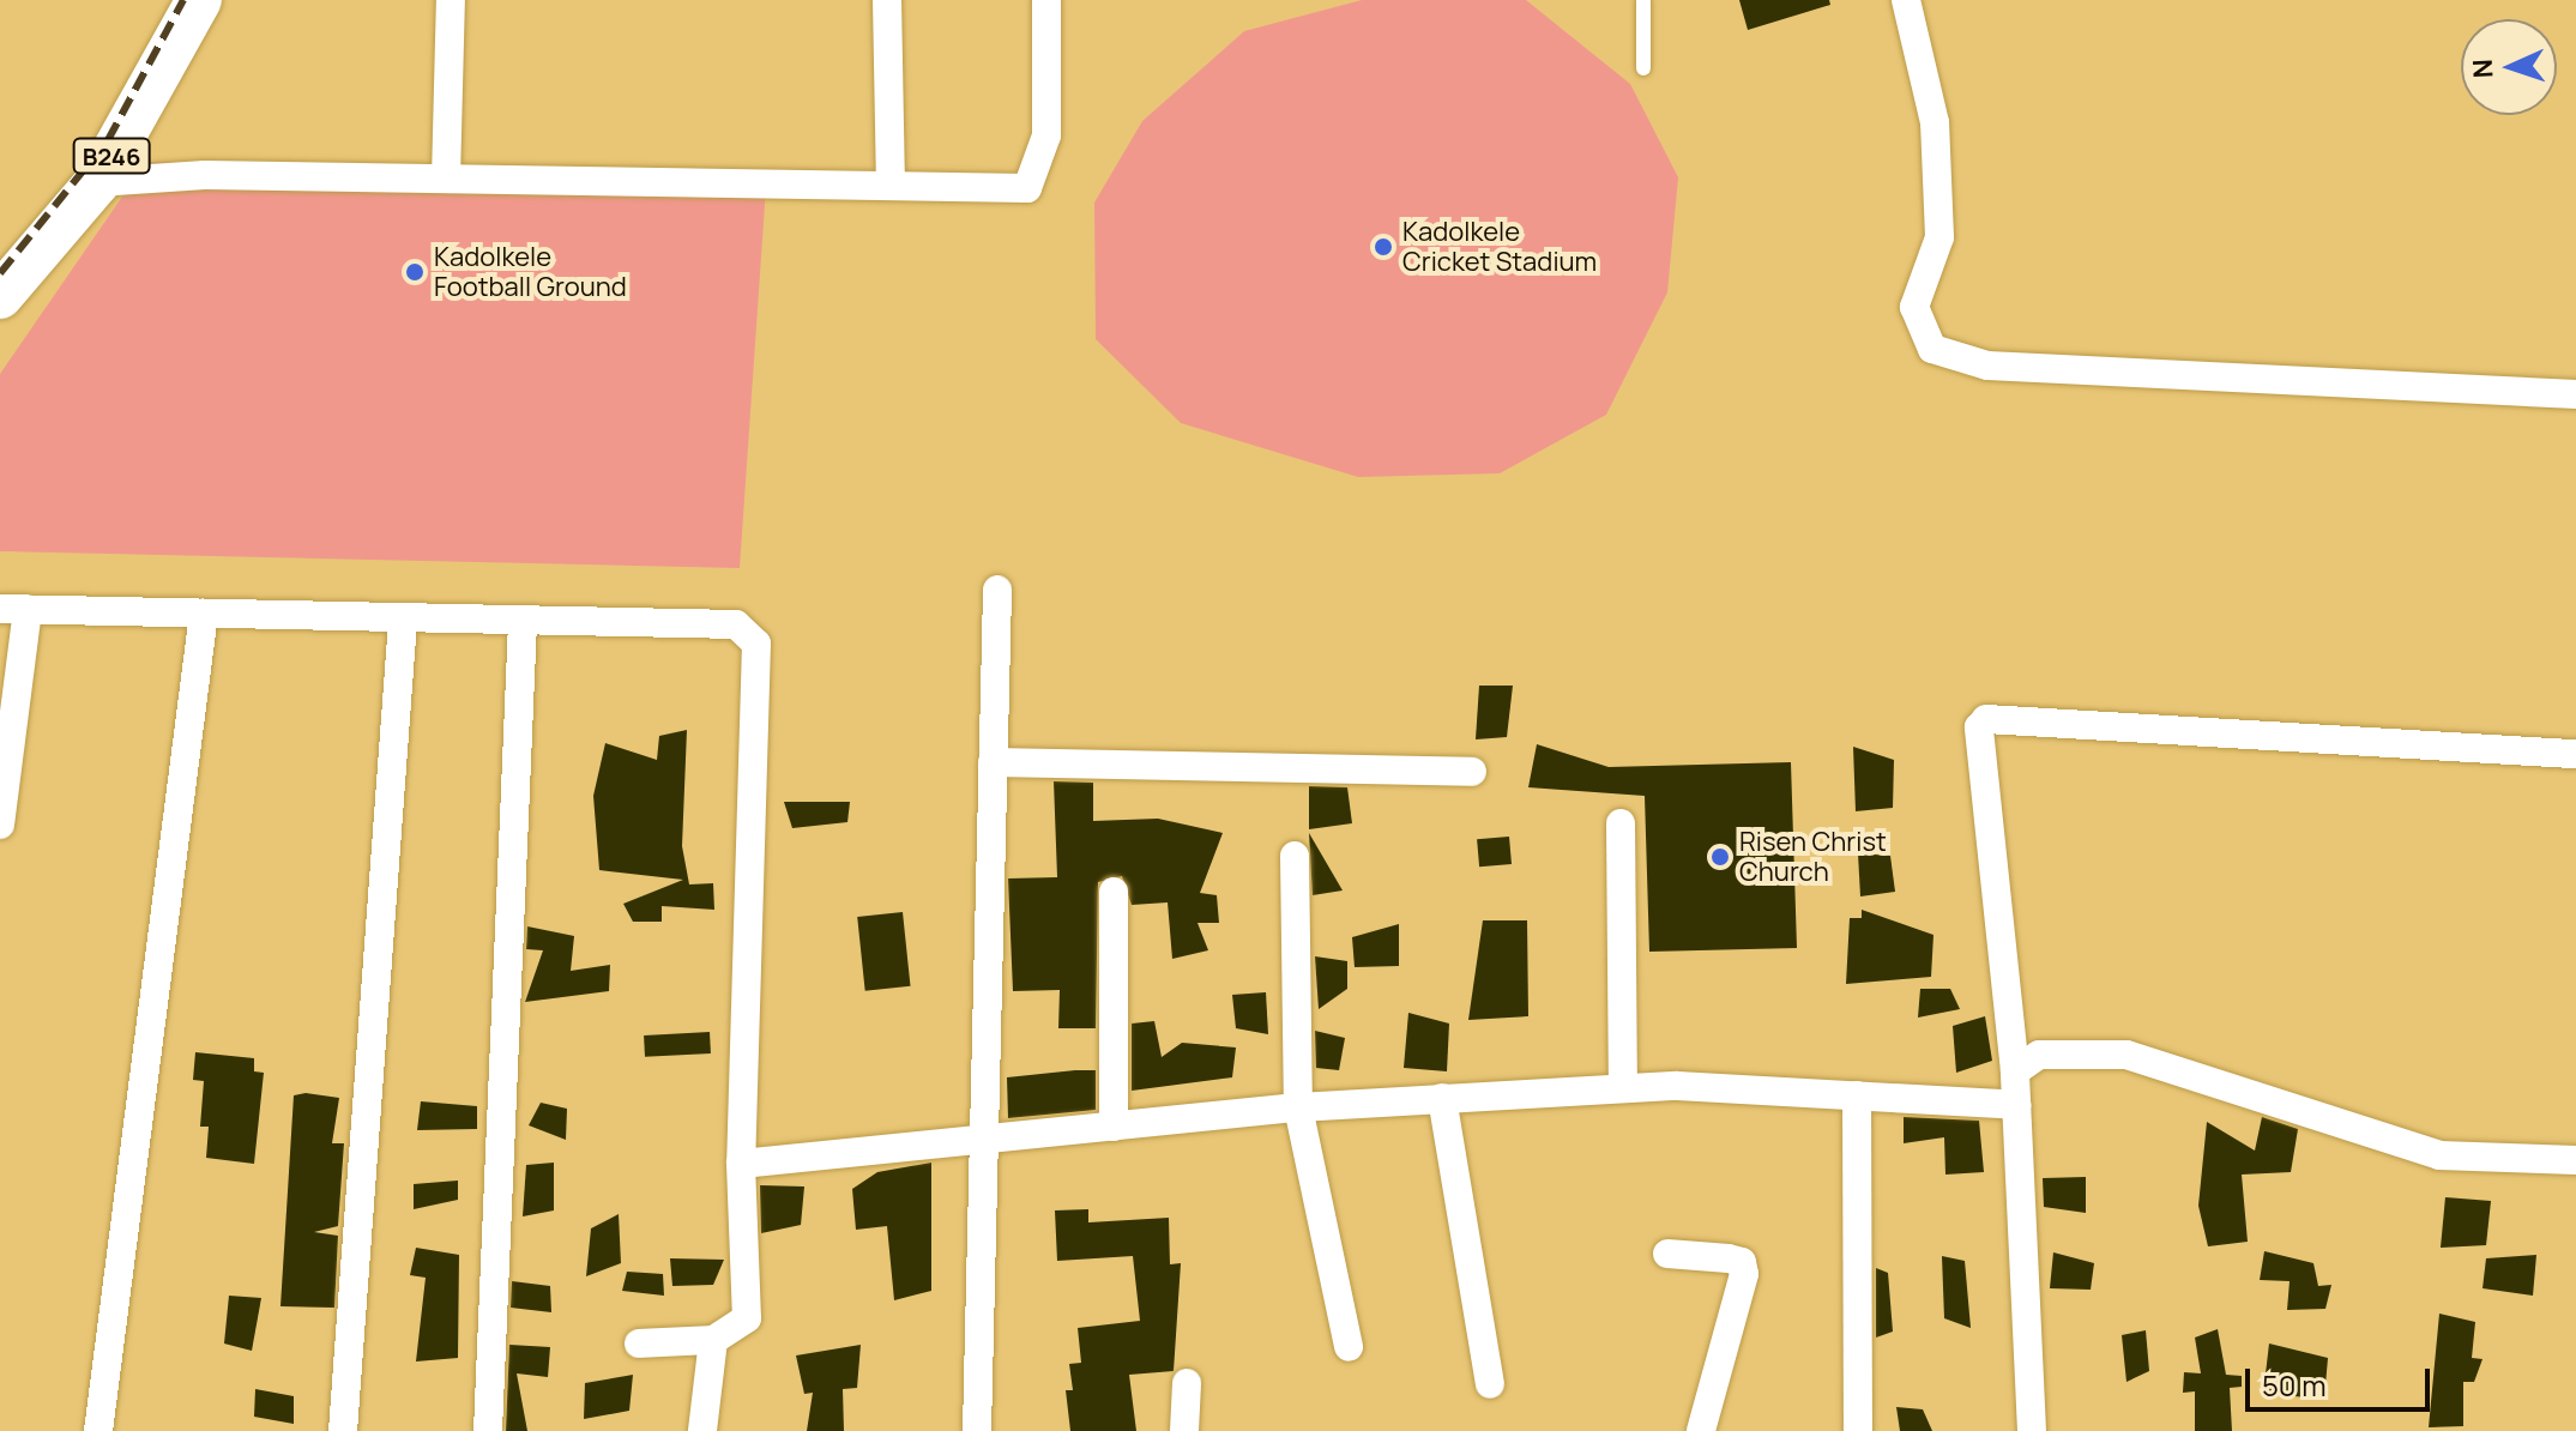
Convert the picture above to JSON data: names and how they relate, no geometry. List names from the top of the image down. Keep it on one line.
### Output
{"streets":{"main road":["B246"]},"places":["Kadolkele Cricket Stadium","Kadolkele Football Ground","Risen Christ Church"],"scale_bar":"50 m","north":"left"}
